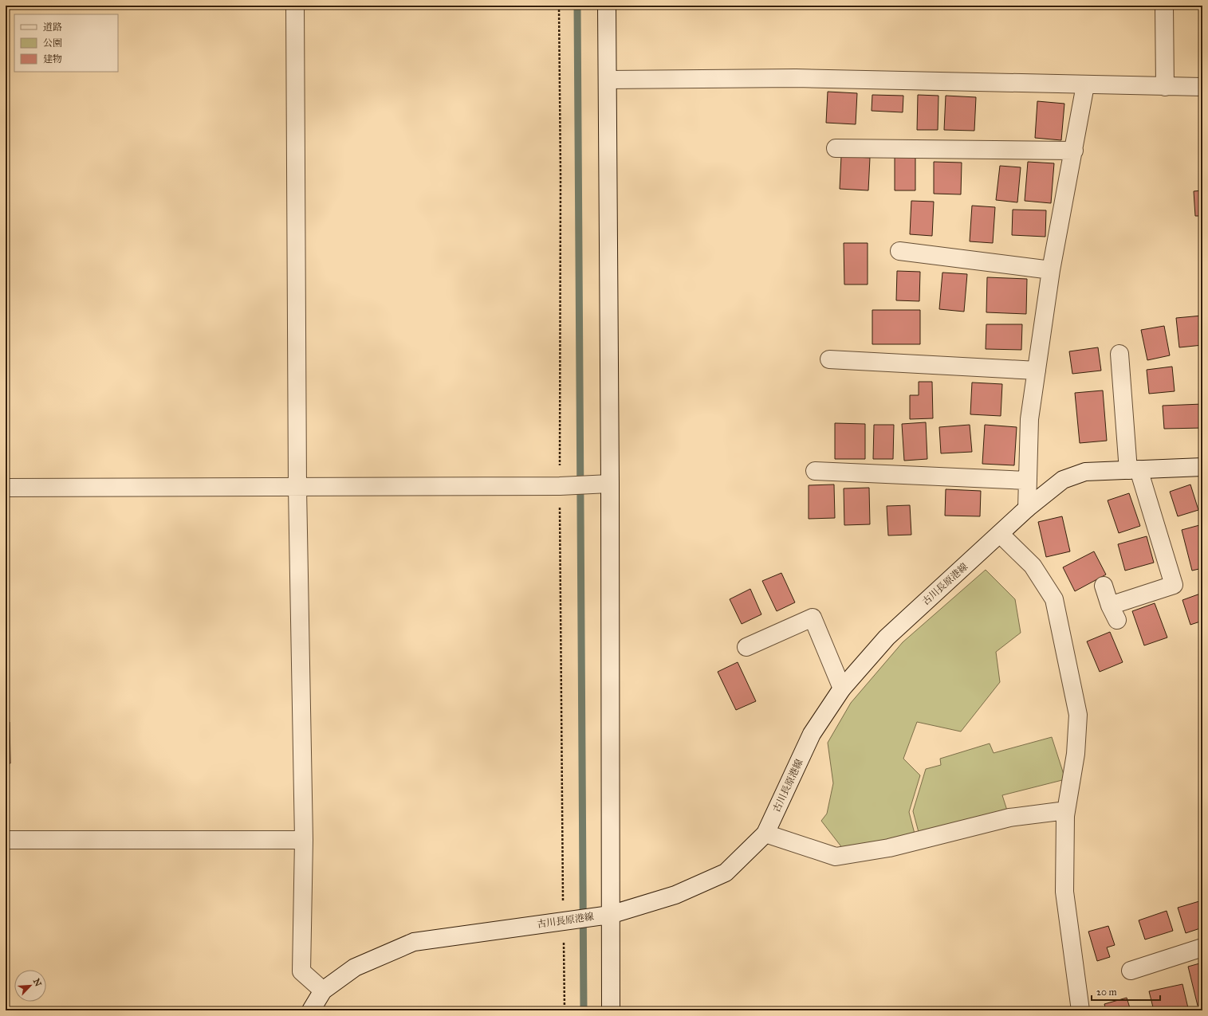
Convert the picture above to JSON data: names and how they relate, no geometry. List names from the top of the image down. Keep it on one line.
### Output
{"streets":{"street":["古川長原港線"]},"legend":["道路","公園","建物"],"scale_bar":"20 m","north":"top right"}
